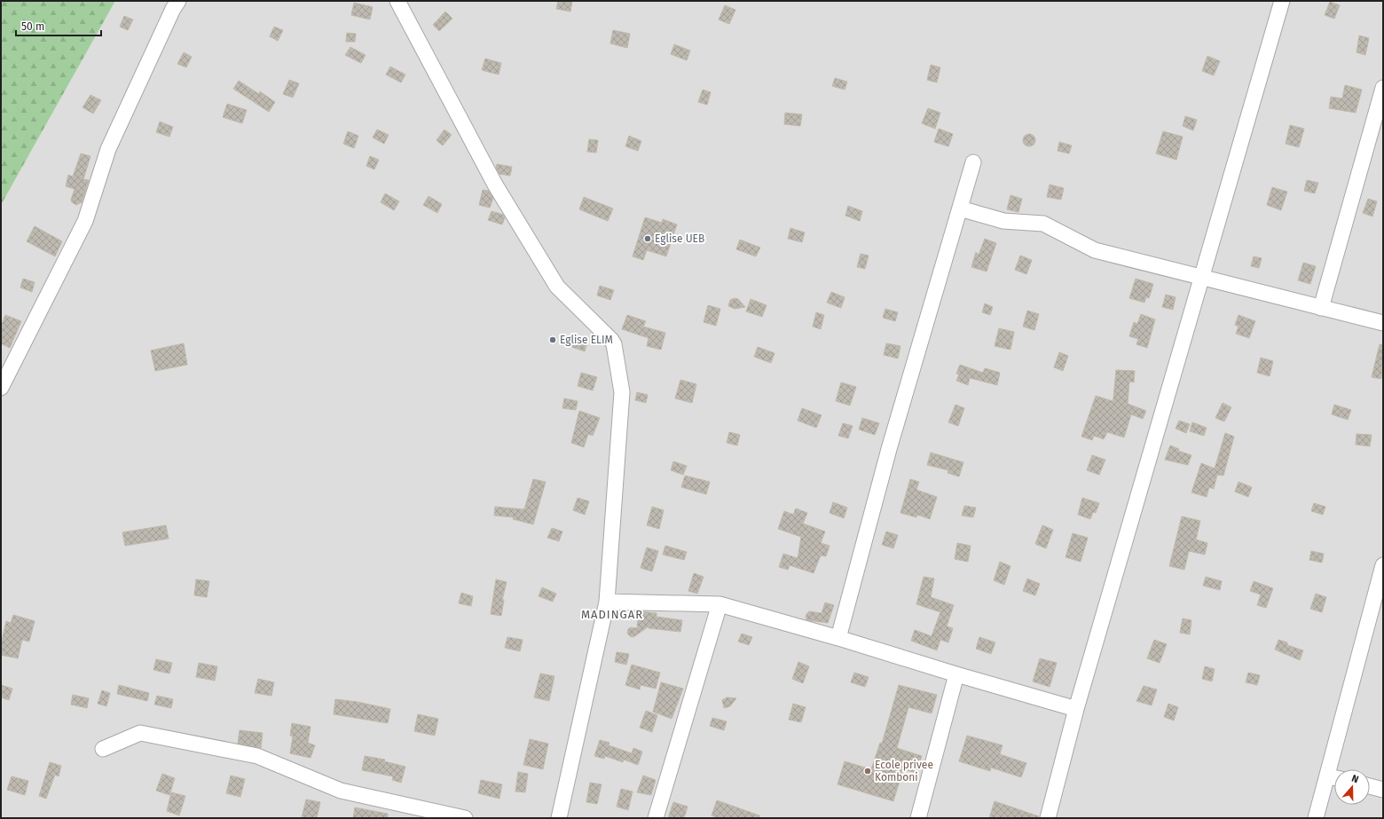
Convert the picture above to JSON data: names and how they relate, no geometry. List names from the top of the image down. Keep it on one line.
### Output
{"districts":["MADINGAR"],"places":["Eglise UEB","Eglise ELIM","Ecole privee Komboni"],"scale_bar":"50 m","north":"top"}
